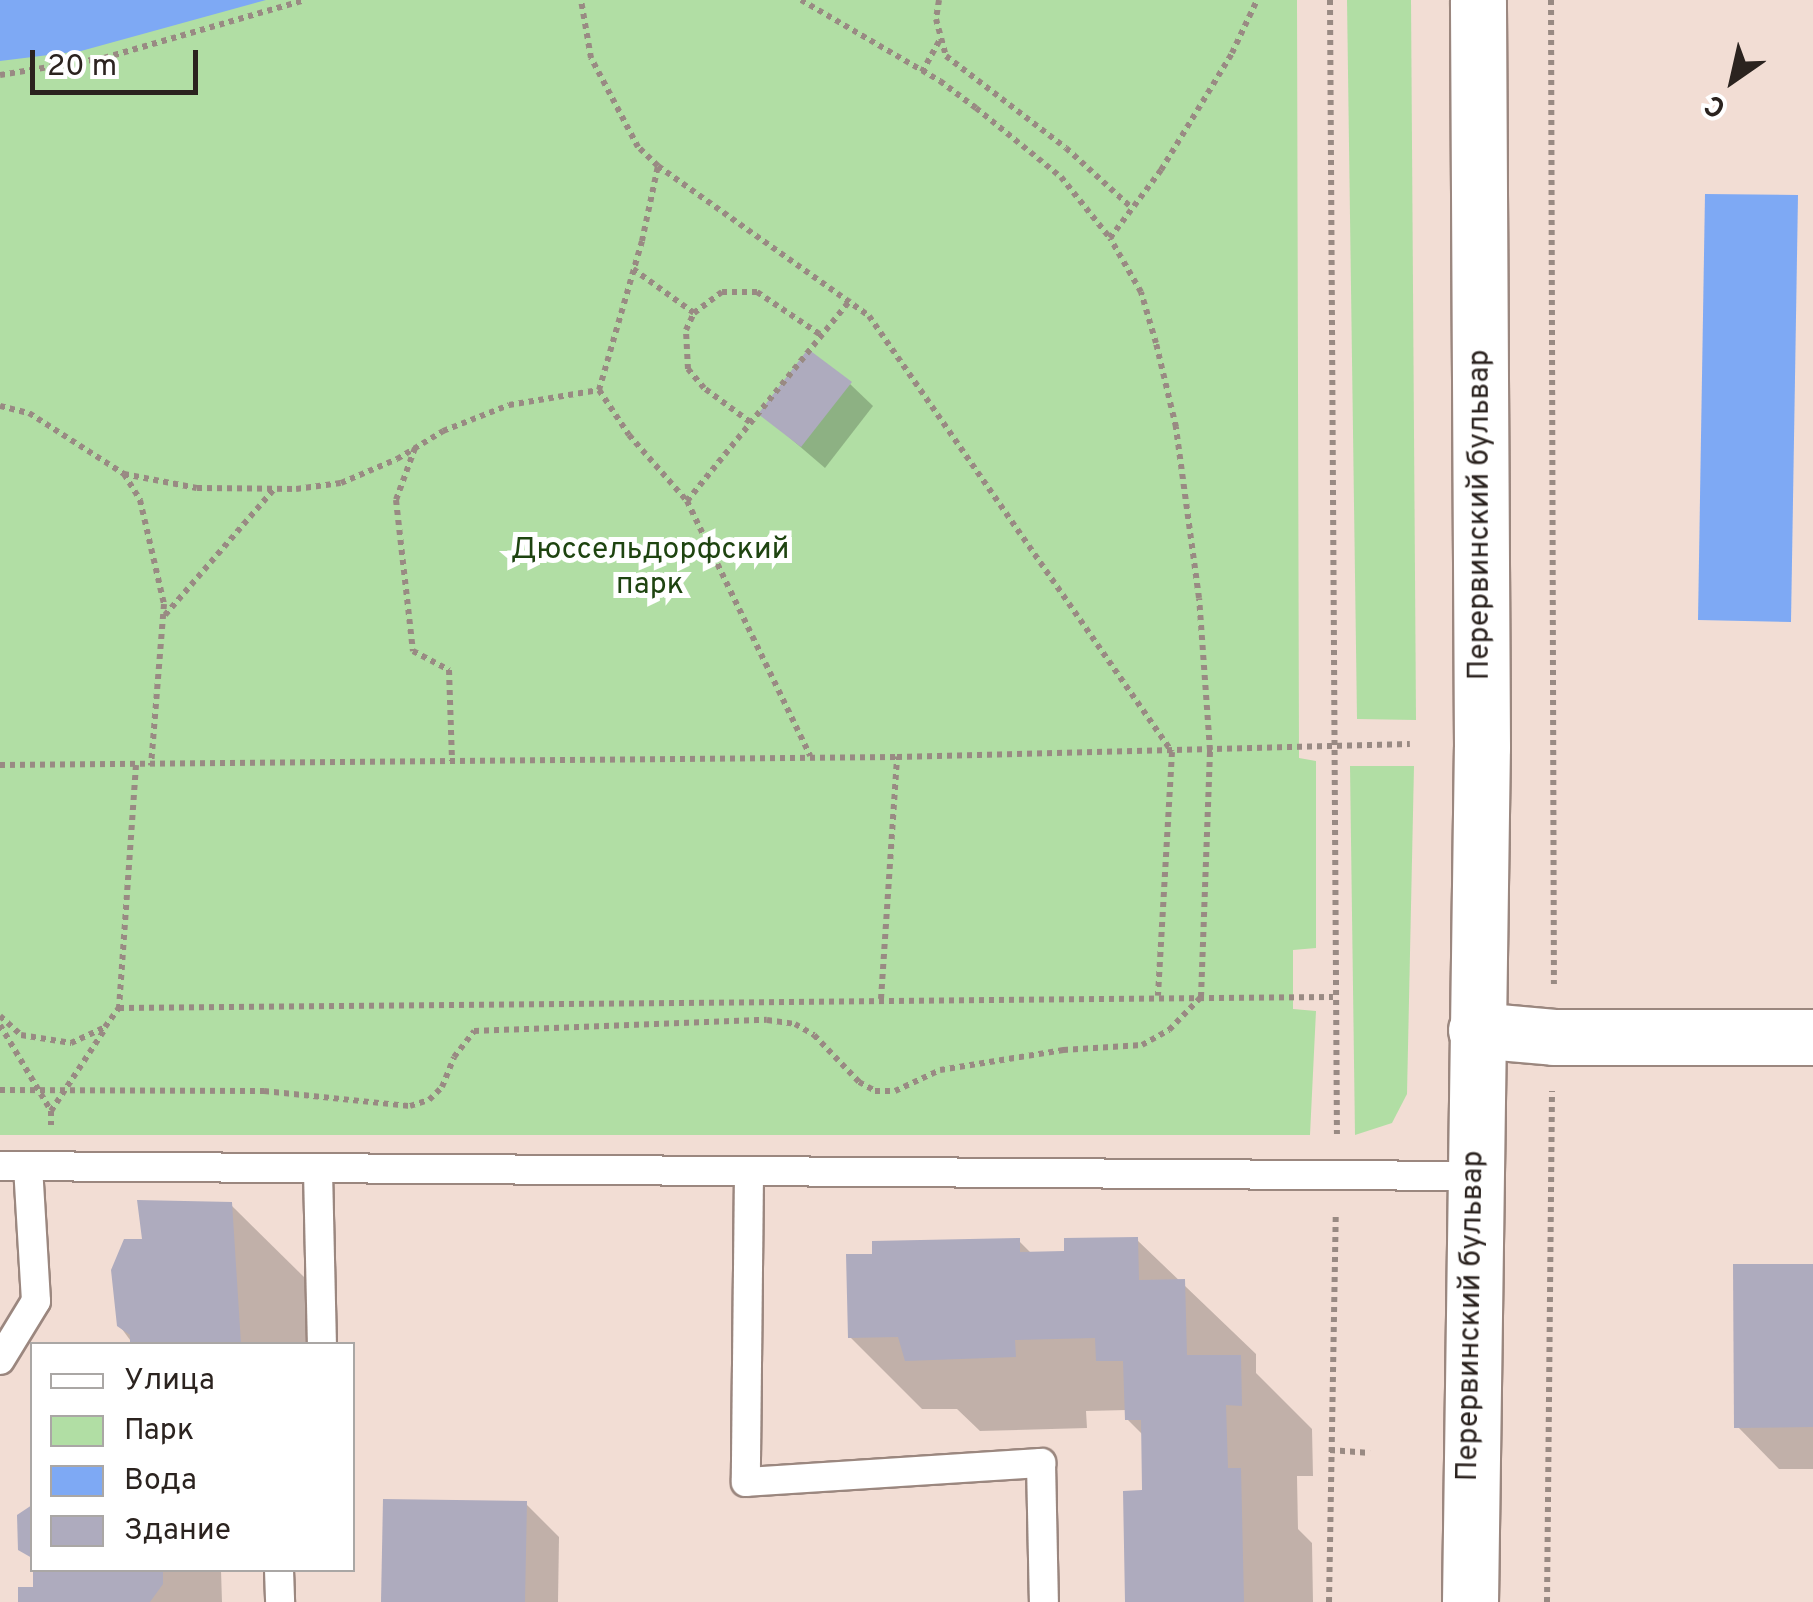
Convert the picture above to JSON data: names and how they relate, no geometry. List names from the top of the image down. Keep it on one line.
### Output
{"streets":{"street":["Перервинский бульвар"]},"parks":["Дюссельдорфский парк"],"legend":["Улица","Парк","Вода","Здание"],"scale_bar":"20 m","north":"bottom left"}
